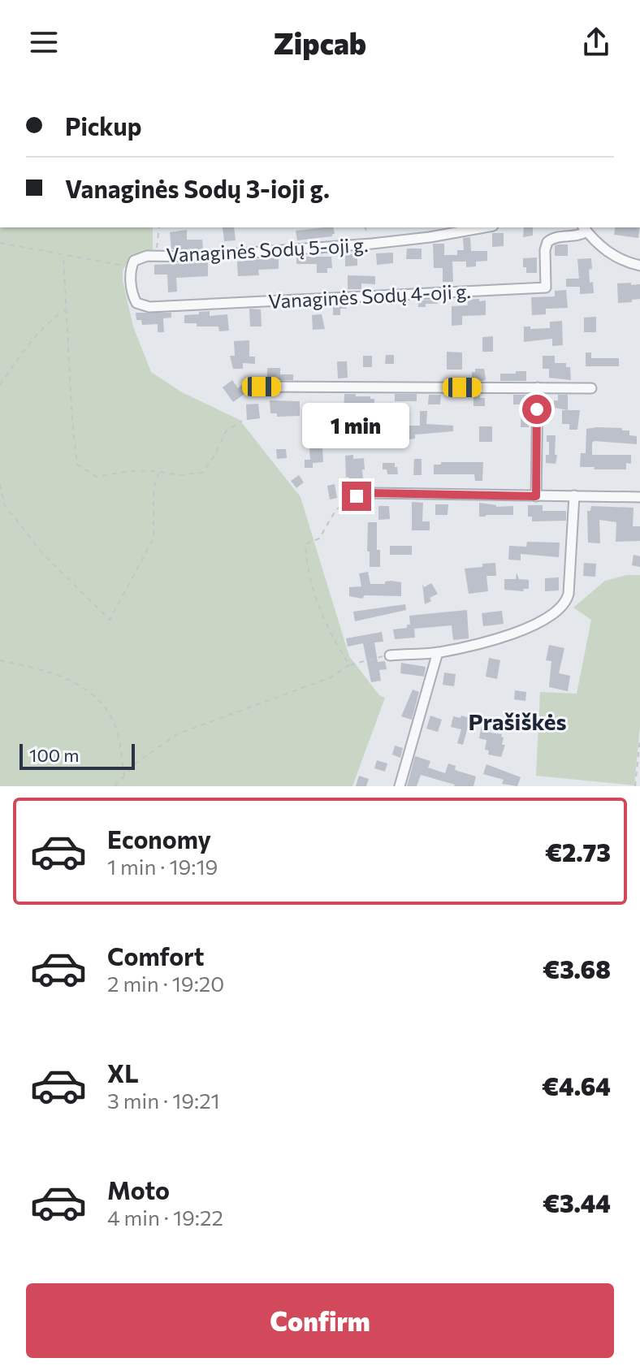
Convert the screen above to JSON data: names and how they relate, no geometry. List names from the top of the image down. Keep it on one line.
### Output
{"streets":{"street":["Vanaginės Sodų 5-oji g.","Vanaginės Sodų 4-oji g."]},"crossings":[["Vanaginės Sodų 5-oji g.","Vanaginės Sodų 4-oji g."]],"districts":["Prašiškės"],"scale_bar":"100 m","page":{"header":"Zipcab","banner":["Pickup","Vanaginės Sodų 3-ioji g."],"bubble":"1 min","scale":"100 m","list":[{"name":"Economy","note":"1 min · 19:19","value":"€2.73"},{"name":"Comfort","note":"2 min · 19:20","value":"€3.68"},{"name":"XL","note":"3 min · 19:21","value":"€4.64"},{"name":"Moto","note":"4 min · 19:22","value":"€3.44"}],"buttons":"Confirm"}}
